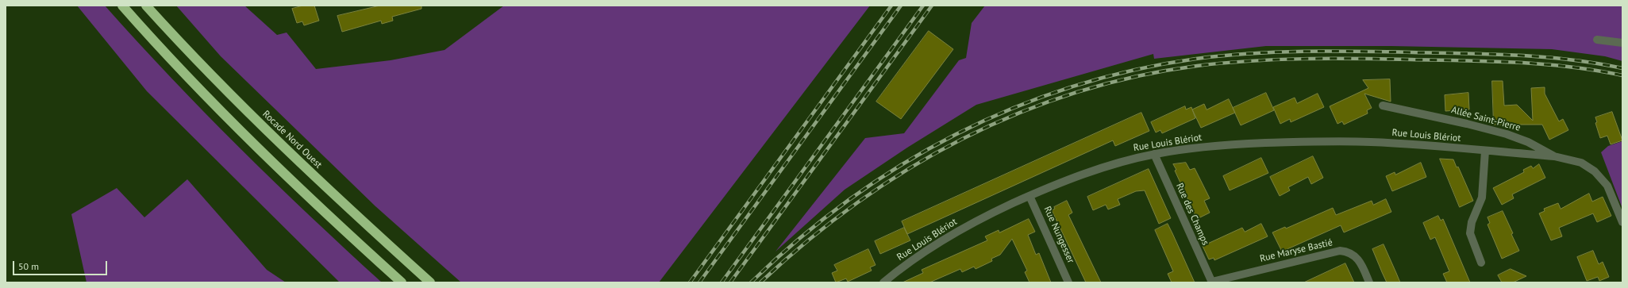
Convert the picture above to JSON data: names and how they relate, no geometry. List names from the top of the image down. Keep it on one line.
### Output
{"streets":{"highway":["Rocade Nord Ouest"],"street":["Allée Saint-Pierre","Rue Louis Blériot","Rue des Champs","Rue Nungesser","Rue Maryse Bastié"]},"crossings":[["Allée Saint-Pierre","Rue Louis Blériot"],["Rue Louis Blériot","Rue des Champs"],["Rue Louis Blériot","Rue Nungesser"],["Rue des Champs","Rue Maryse Bastié"]],"scale_bar":"50 m"}
